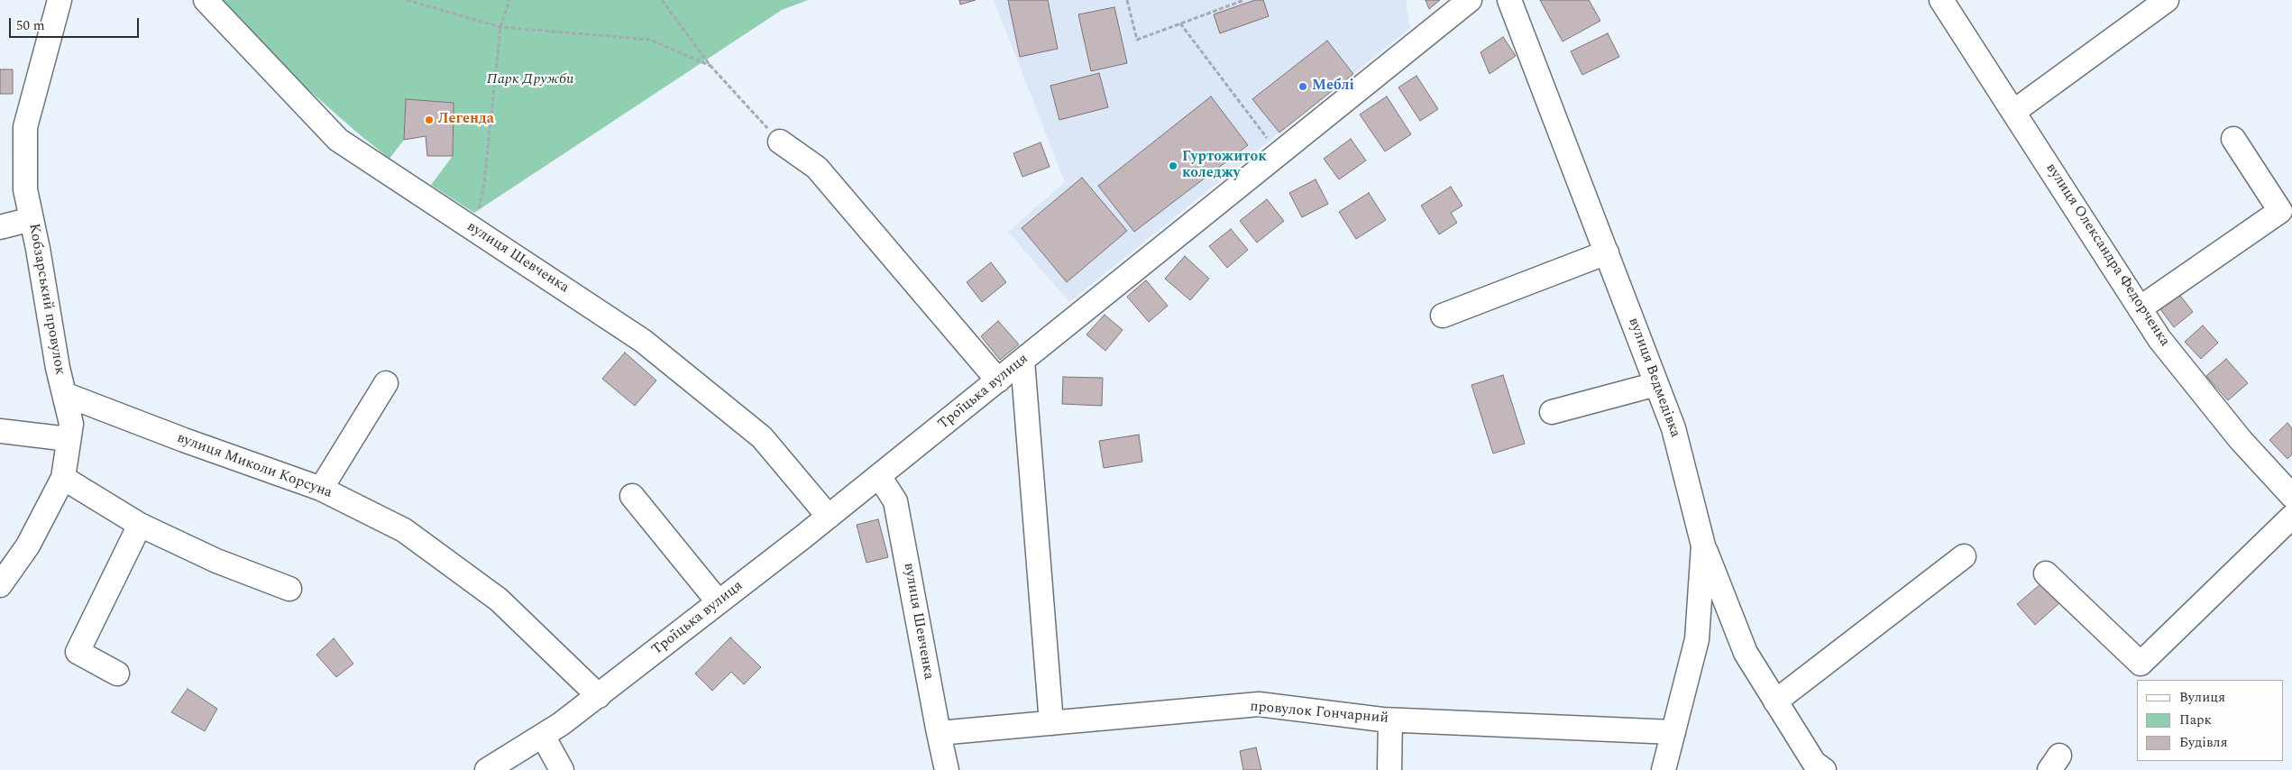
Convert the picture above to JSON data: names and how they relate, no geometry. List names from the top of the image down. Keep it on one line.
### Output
{"streets":{"street":["вулиця Олександра Федорченка","вулиця Шевченка","Кобзарський провулок","вулиця Ведмедівка","Троїцька вулиця","вулиця Миколи Корсуна","провулок Гончарний"]},"crossings":[["вулиця Шевченка","Троїцька вулиця"],["вулиця Шевченка","провулок Гончарний"],["Кобзарський провулок","вулиця Миколи Корсуна"],["вулиця Ведмедівка","провулок Гончарний"],["Троїцька вулиця","вулиця Миколи Корсуна"]],"parks":["Парк Дружби"],"places":["Меблі","Легенда","Гуртожиток коледжу"],"legend":["Вулиця","Парк","Будівля"],"scale_bar":"50 m"}
